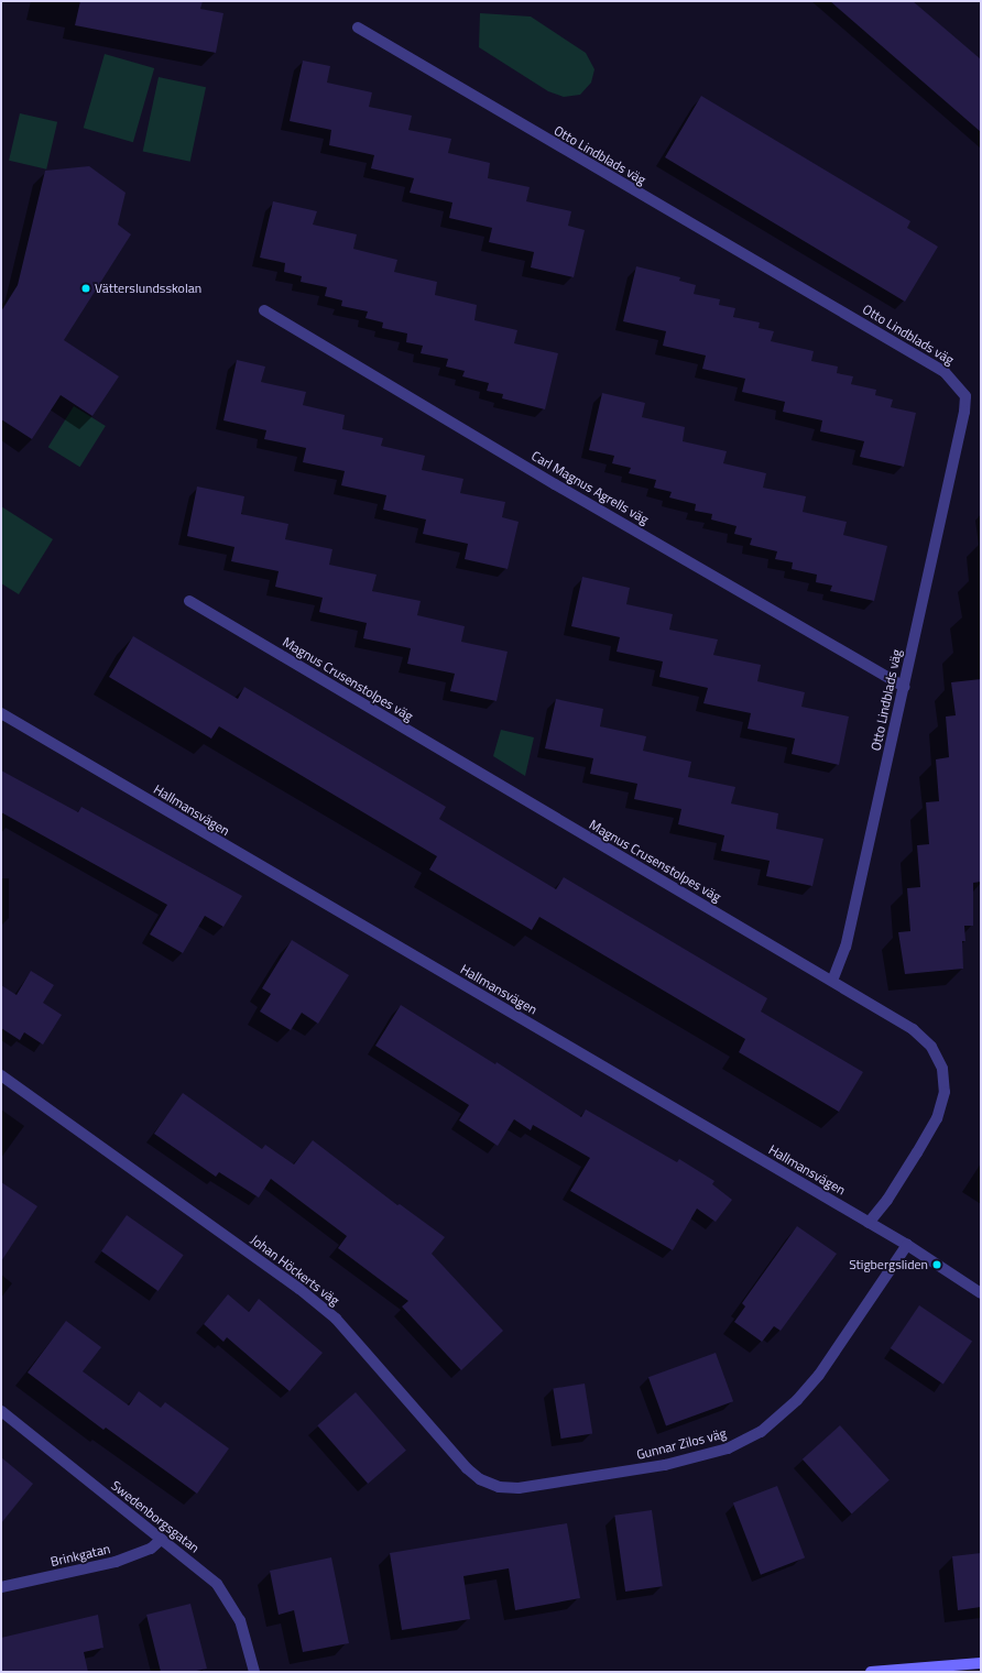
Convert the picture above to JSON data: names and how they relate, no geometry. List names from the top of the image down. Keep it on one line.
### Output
{"streets":{"street":["Otto Lindblads väg","Carl Magnus Agrells väg","Magnus Crusenstolpes väg","Hallmansvägen","Johan Höckerts väg","Gunnar Zilos väg","Swedenborgsgatan","Brinkgatan"]},"crossings":[["Otto Lindblads väg","Carl Magnus Agrells väg"],["Otto Lindblads väg","Magnus Crusenstolpes väg"],["Magnus Crusenstolpes väg","Hallmansvägen"],["Hallmansvägen","Gunnar Zilos väg"],["Johan Höckerts väg","Gunnar Zilos väg"],["Swedenborgsgatan","Brinkgatan"]],"places":["Vätterslundsskolan","Stigbergsliden"]}
